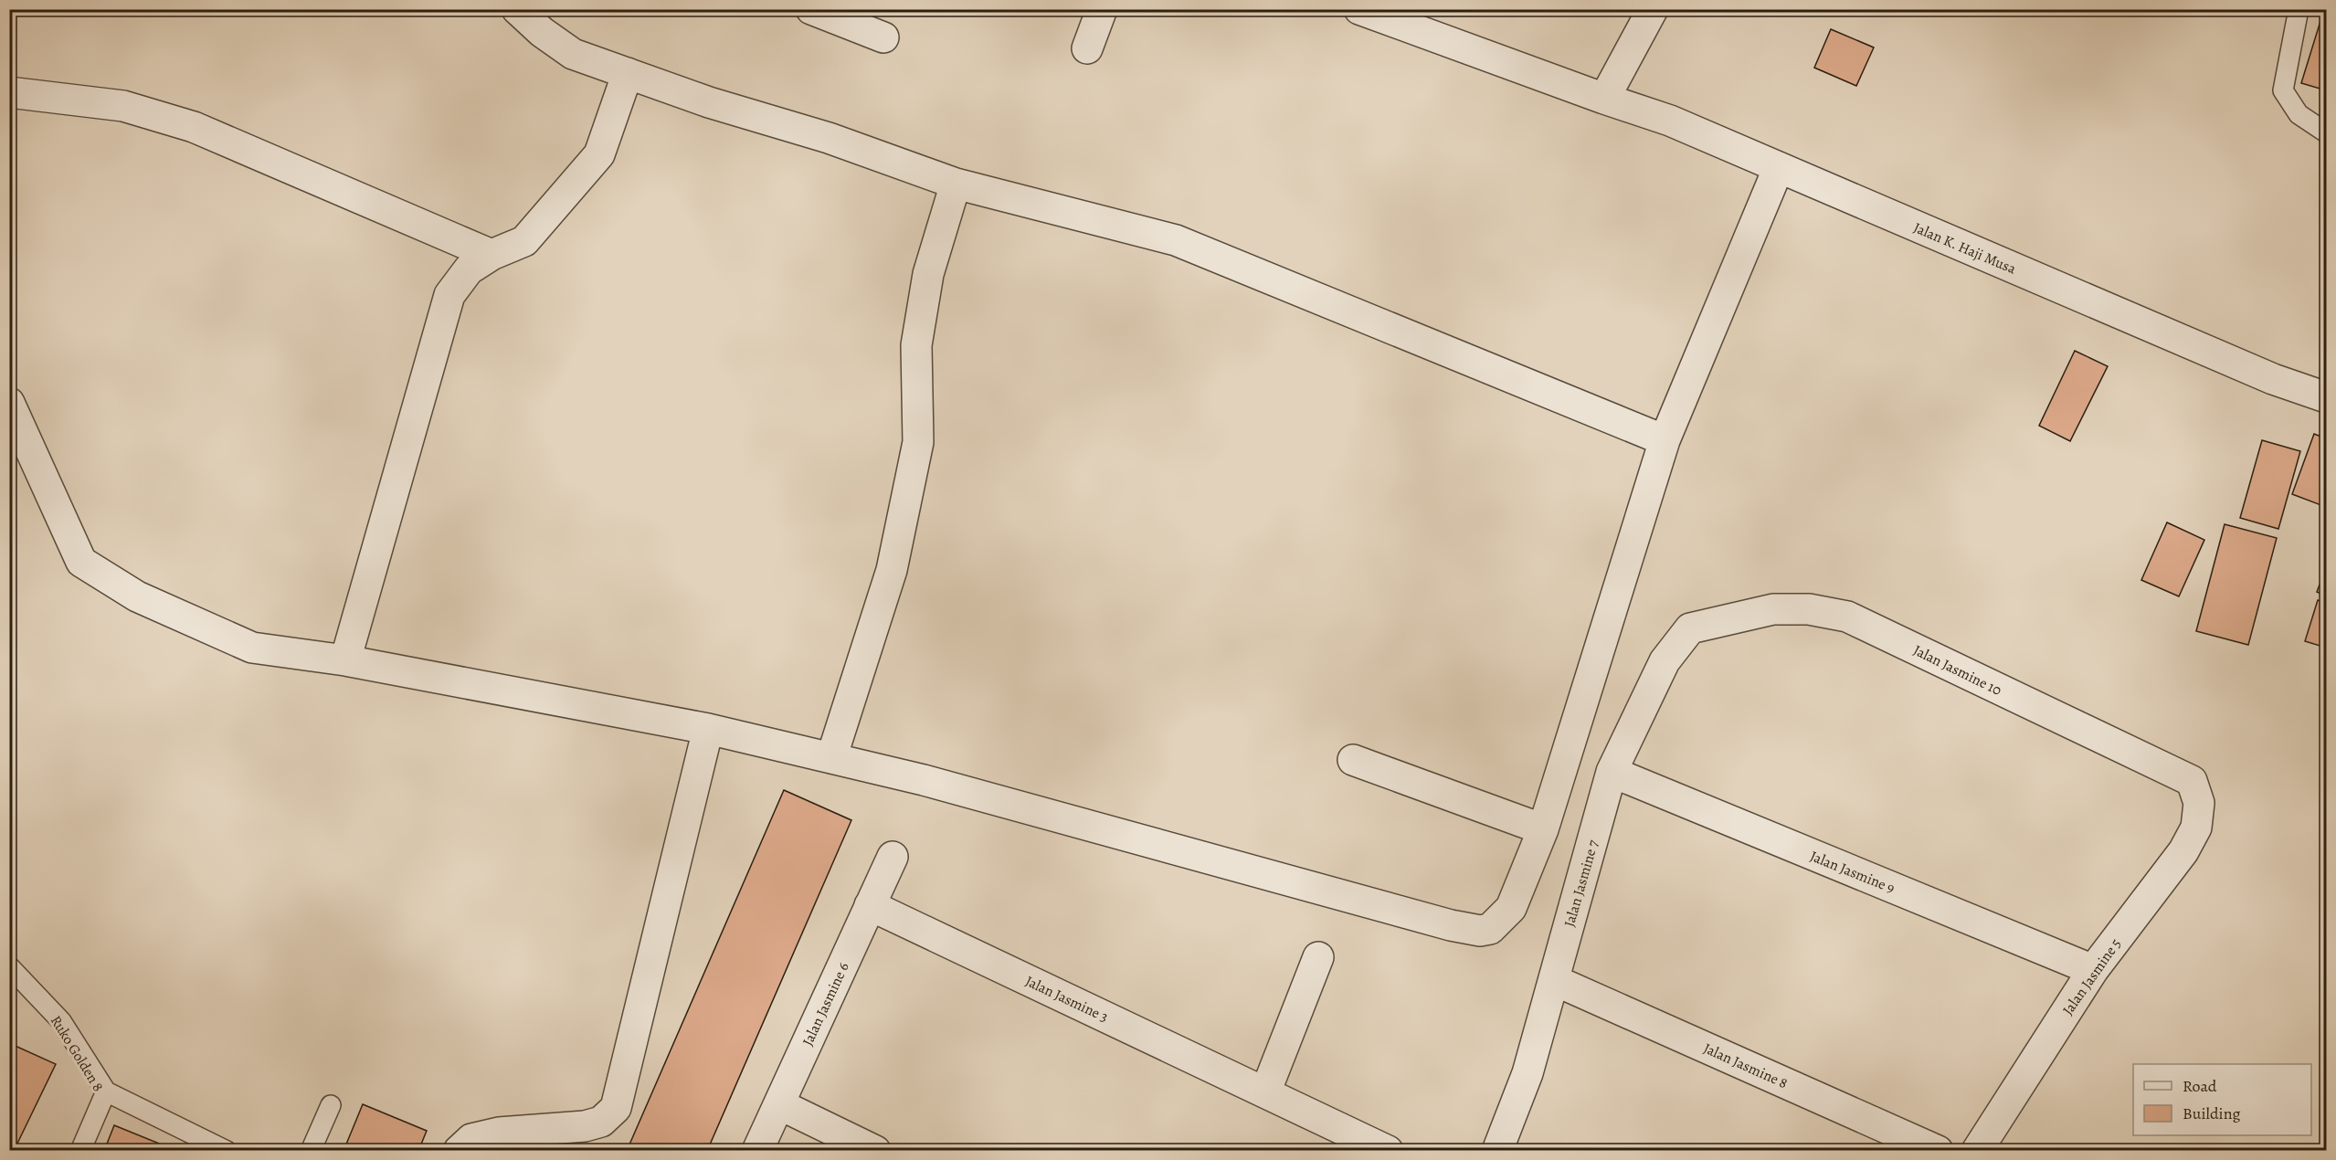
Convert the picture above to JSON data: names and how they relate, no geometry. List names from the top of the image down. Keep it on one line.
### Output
{"streets":{"street":["Jalan K. Haji Musa","Jalan Jasmine 10","Jalan Jasmine 9","Jalan Jasmine 7","Jalan Jasmine 5","Jalan Jasmine 3","Jalan Jasmine 6","Jalan Jasmine 8"],"lane":["Ruko Golden 8"]},"crossings":[["Jalan Jasmine 10","Jalan Jasmine 7"],["Jalan Jasmine 10","Jalan Jasmine 5"],["Jalan Jasmine 9","Jalan Jasmine 7"],["Jalan Jasmine 9","Jalan Jasmine 5"],["Jalan Jasmine 7","Jalan Jasmine 8"],["Jalan Jasmine 3","Jalan Jasmine 6"]],"legend":["Road","Building"]}
